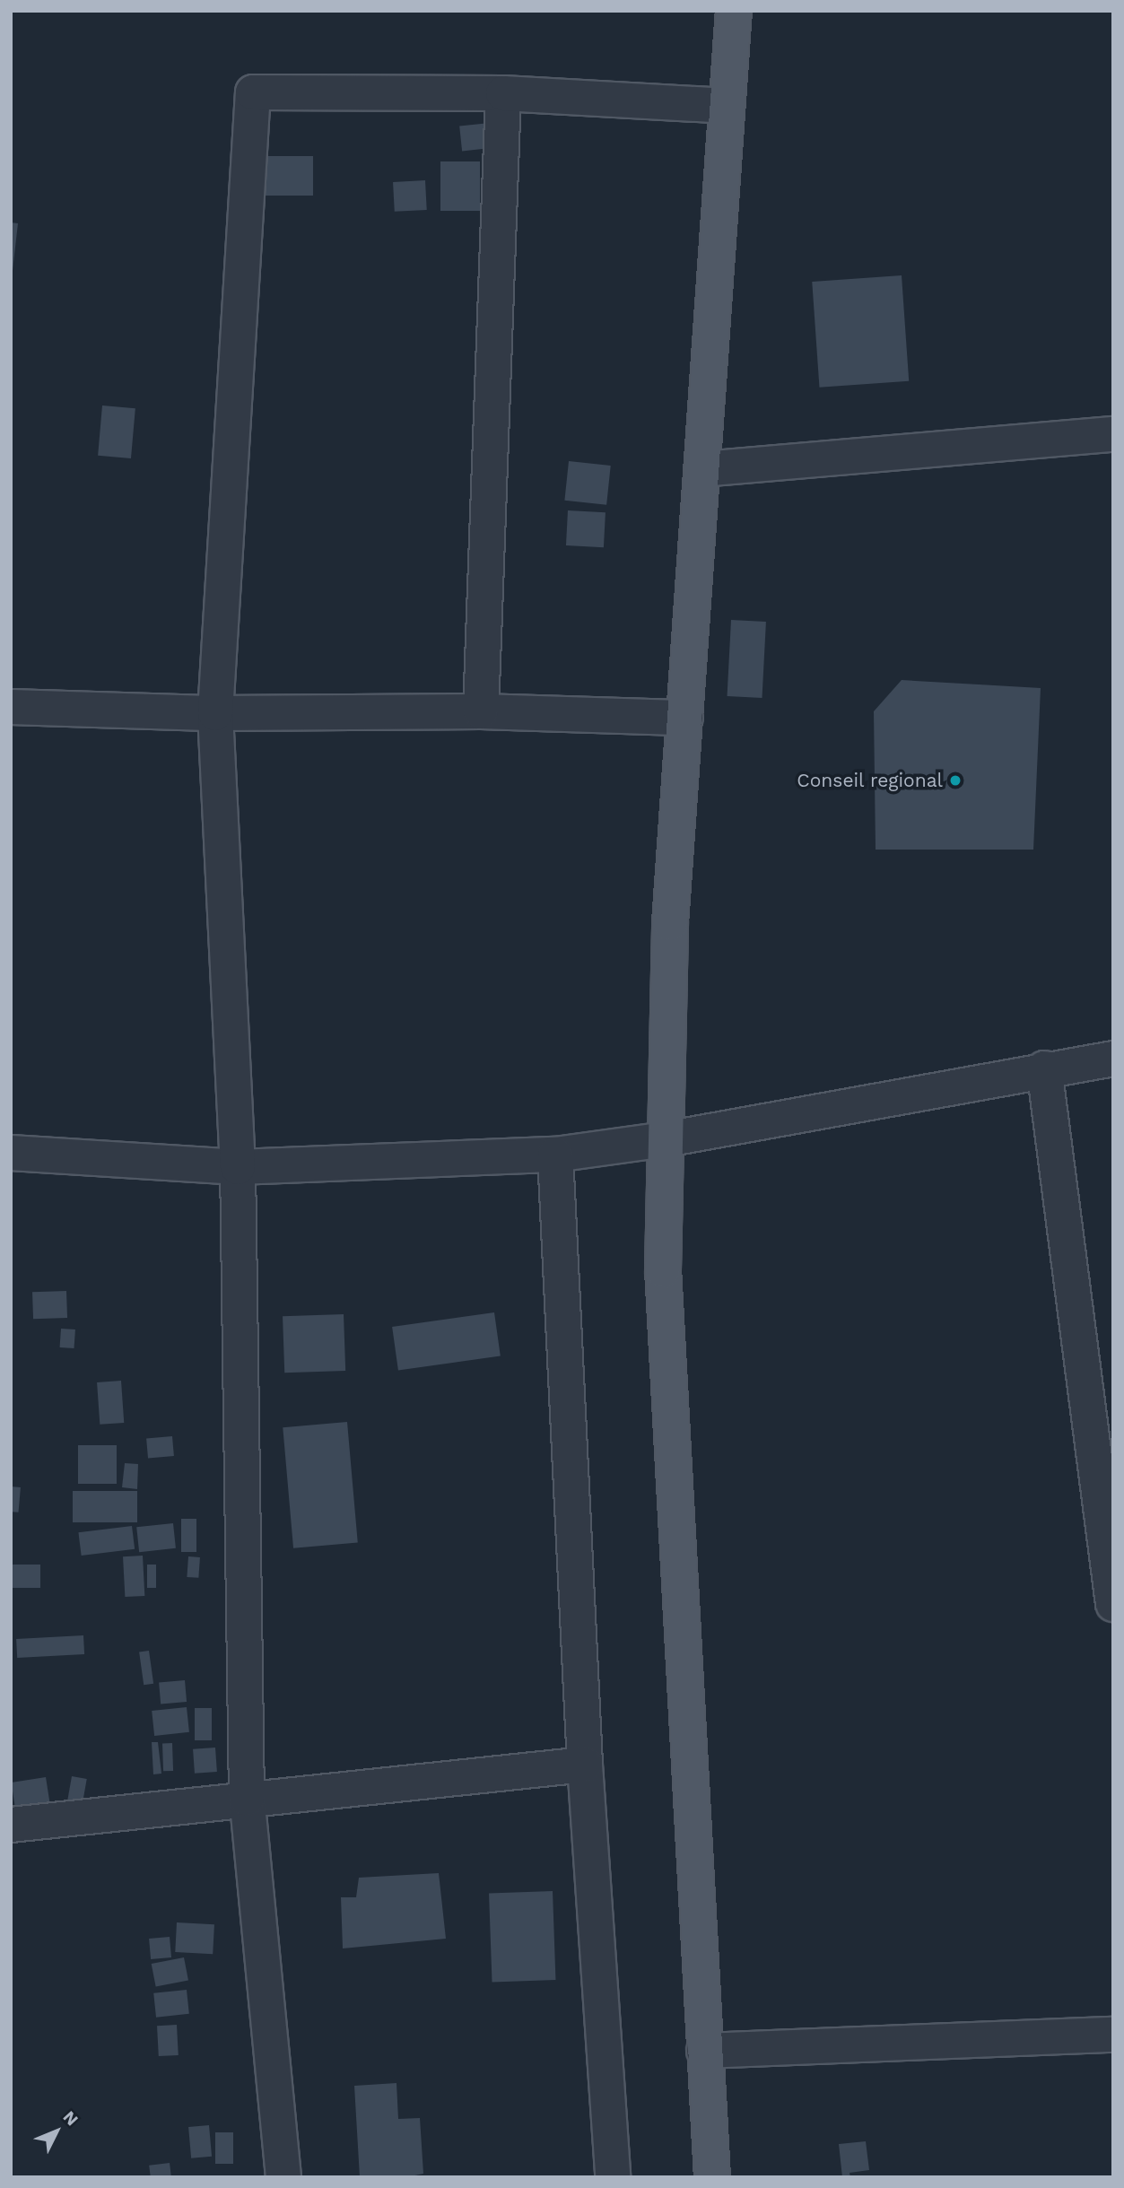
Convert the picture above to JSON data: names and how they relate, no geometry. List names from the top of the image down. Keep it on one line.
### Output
{"places":["Conseil regional"],"north":"top right"}
